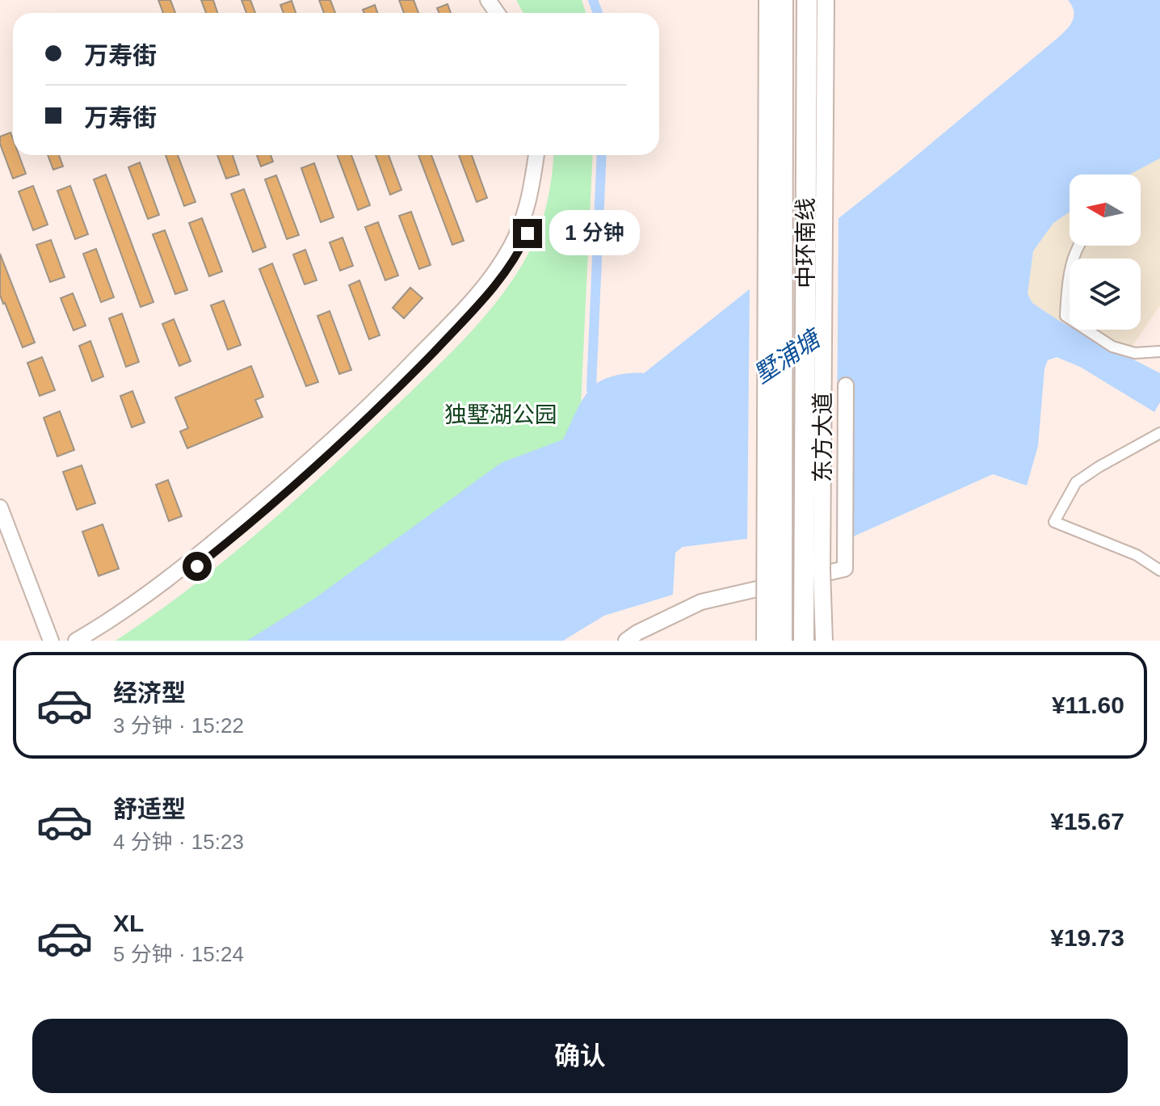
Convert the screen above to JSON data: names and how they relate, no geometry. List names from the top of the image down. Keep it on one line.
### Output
{"streets":{"highway":["中环南线"],"main road":["东方大道"]},"water":["墅浦塘"],"parks":["独墅湖公园"],"north":"left","page":{"banner":["万寿街","万寿街"],"bubble":"1 分钟","list":[{"name":"经济型","note":"3 分钟 · 15:22","value":"¥11.60"},{"name":"舒适型","note":"4 分钟 · 15:23","value":"¥15.67"},{"name":"XL","note":"5 分钟 · 15:24","value":"¥19.73"}],"buttons":"确认"}}
